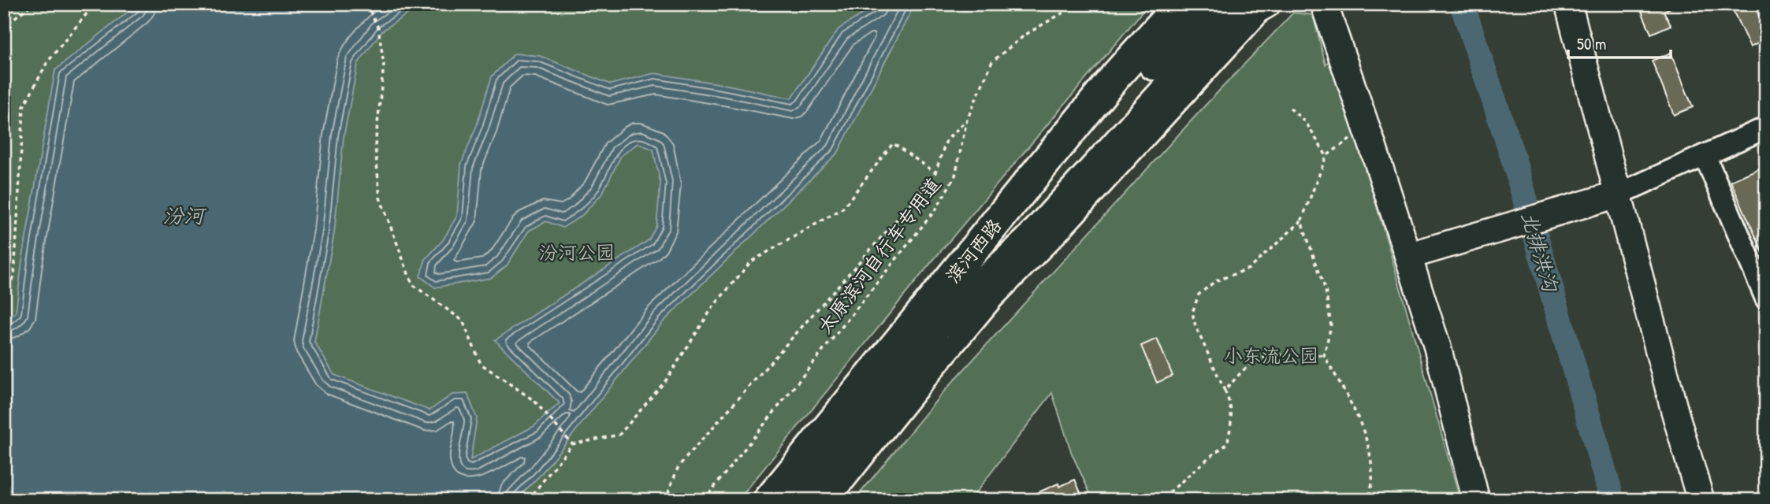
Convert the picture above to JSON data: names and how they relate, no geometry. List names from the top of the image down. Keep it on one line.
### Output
{"streets":{"highway":["滨河西路"],"path":["太原滨河自行车专用道"]},"water":["汾河","北排洪沟"],"parks":["汾河公园","小东流公园"],"scale_bar":"50 m"}
